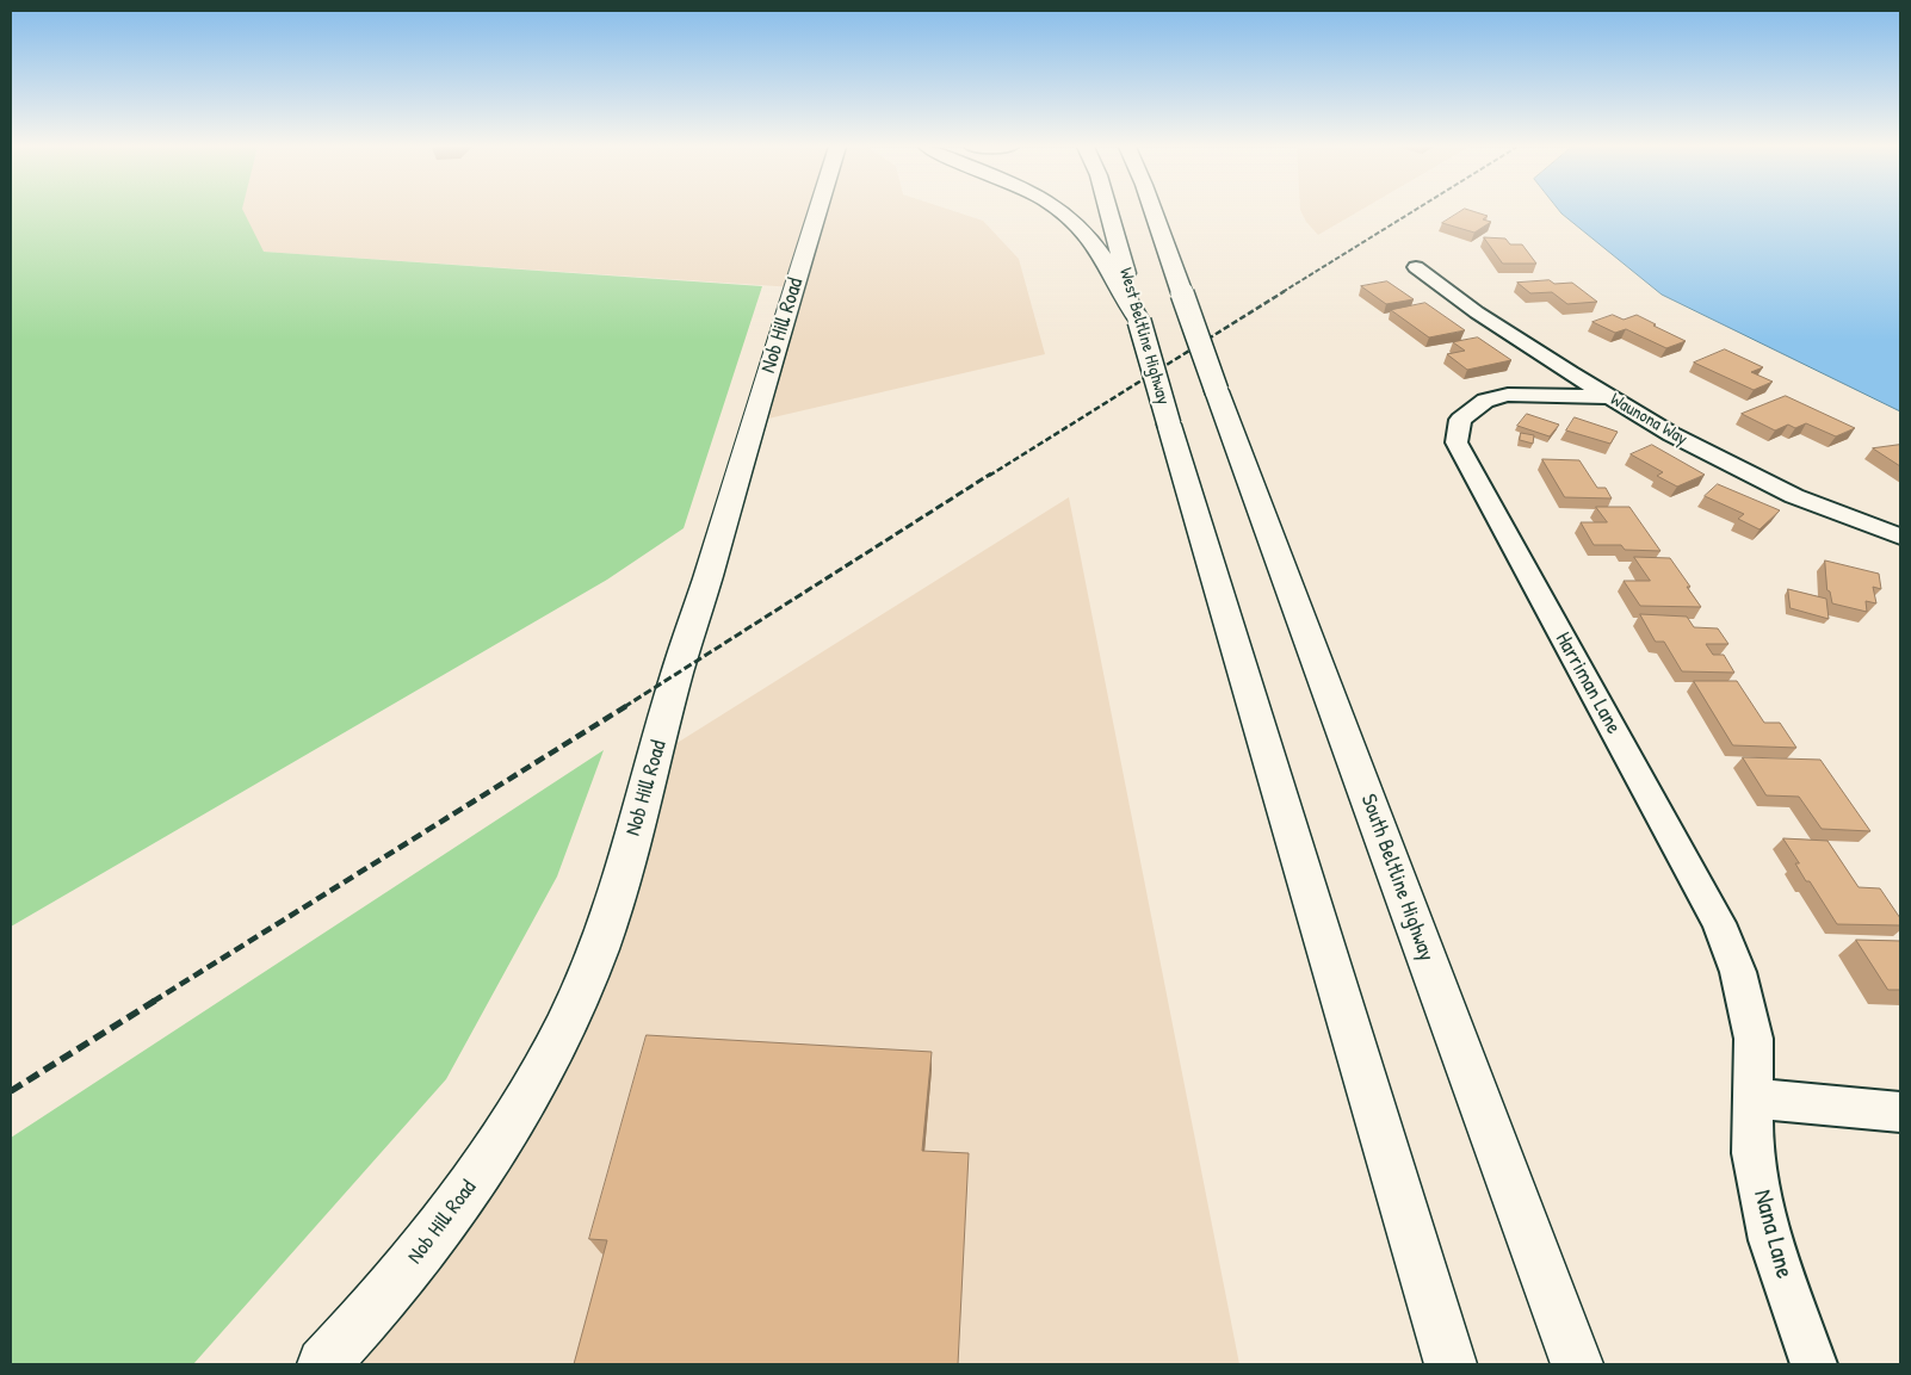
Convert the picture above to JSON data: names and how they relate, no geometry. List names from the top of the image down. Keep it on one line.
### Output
{"streets":{"main road":["Nob Hill Road","West Beltline Highway","South Beltline Highway"],"street":["Waunona Way","Harriman Lane","Nana Lane"]},"crossings":[["Waunona Way","Harriman Lane"],["Harriman Lane","Nana Lane"]]}
